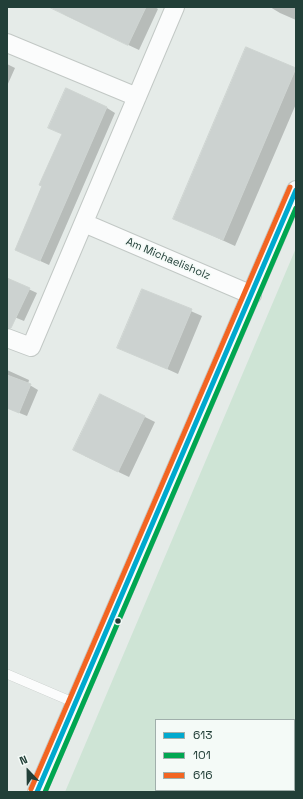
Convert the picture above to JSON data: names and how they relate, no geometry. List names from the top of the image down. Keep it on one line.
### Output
{"streets":{"street":["Am Michaelisholz"]},"lines":["transit line 616","transit line 613","transit line 101"],"legend":["613","101","616"],"north":"top"}
